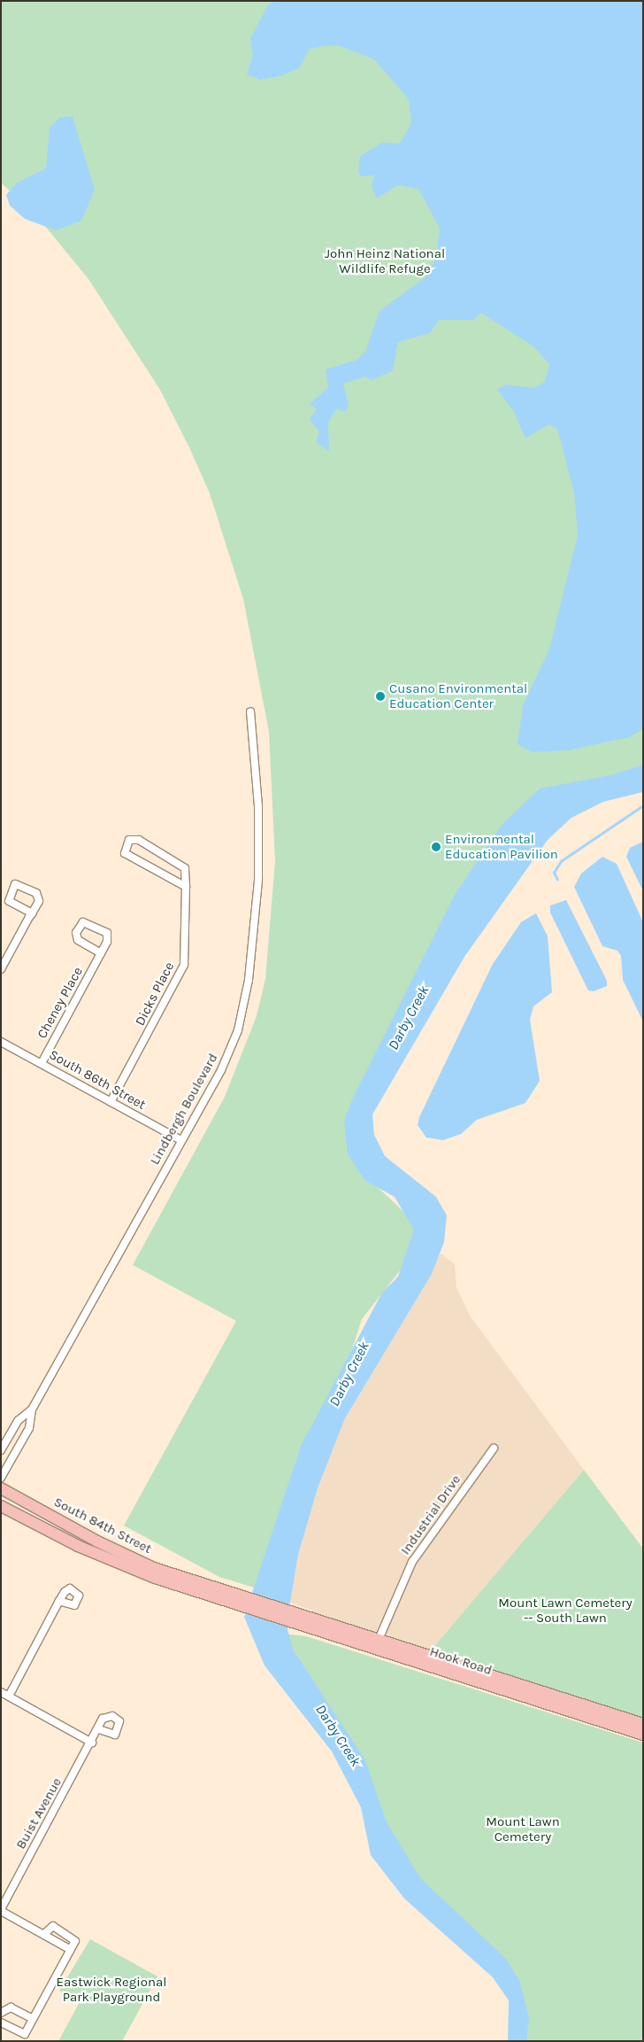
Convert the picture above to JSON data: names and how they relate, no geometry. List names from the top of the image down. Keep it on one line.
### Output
{"streets":{"main road":["South 84th Street","Hook Road"],"street":["Dicks Place","Cheney Place","South 86th Street","Lindbergh Boulevard","Industrial Drive","Buist Avenue"]},"crossings":[["Dicks Place","South 86th Street"],["Cheney Place","South 86th Street"],["South 86th Street","Lindbergh Boulevard"],["Industrial Drive","Hook Road"],["South 84th Street","Hook Road"]],"water":["Darby Creek"],"parks":["John Heinz National Wildlife Refuge","Mount Lawn Cemetery -- South Lawn","Mount Lawn Cemetery","Eastwick Regional Park Playground"],"places":["Cusano Environmental Education Center","Environmental Education Pavilion"]}
